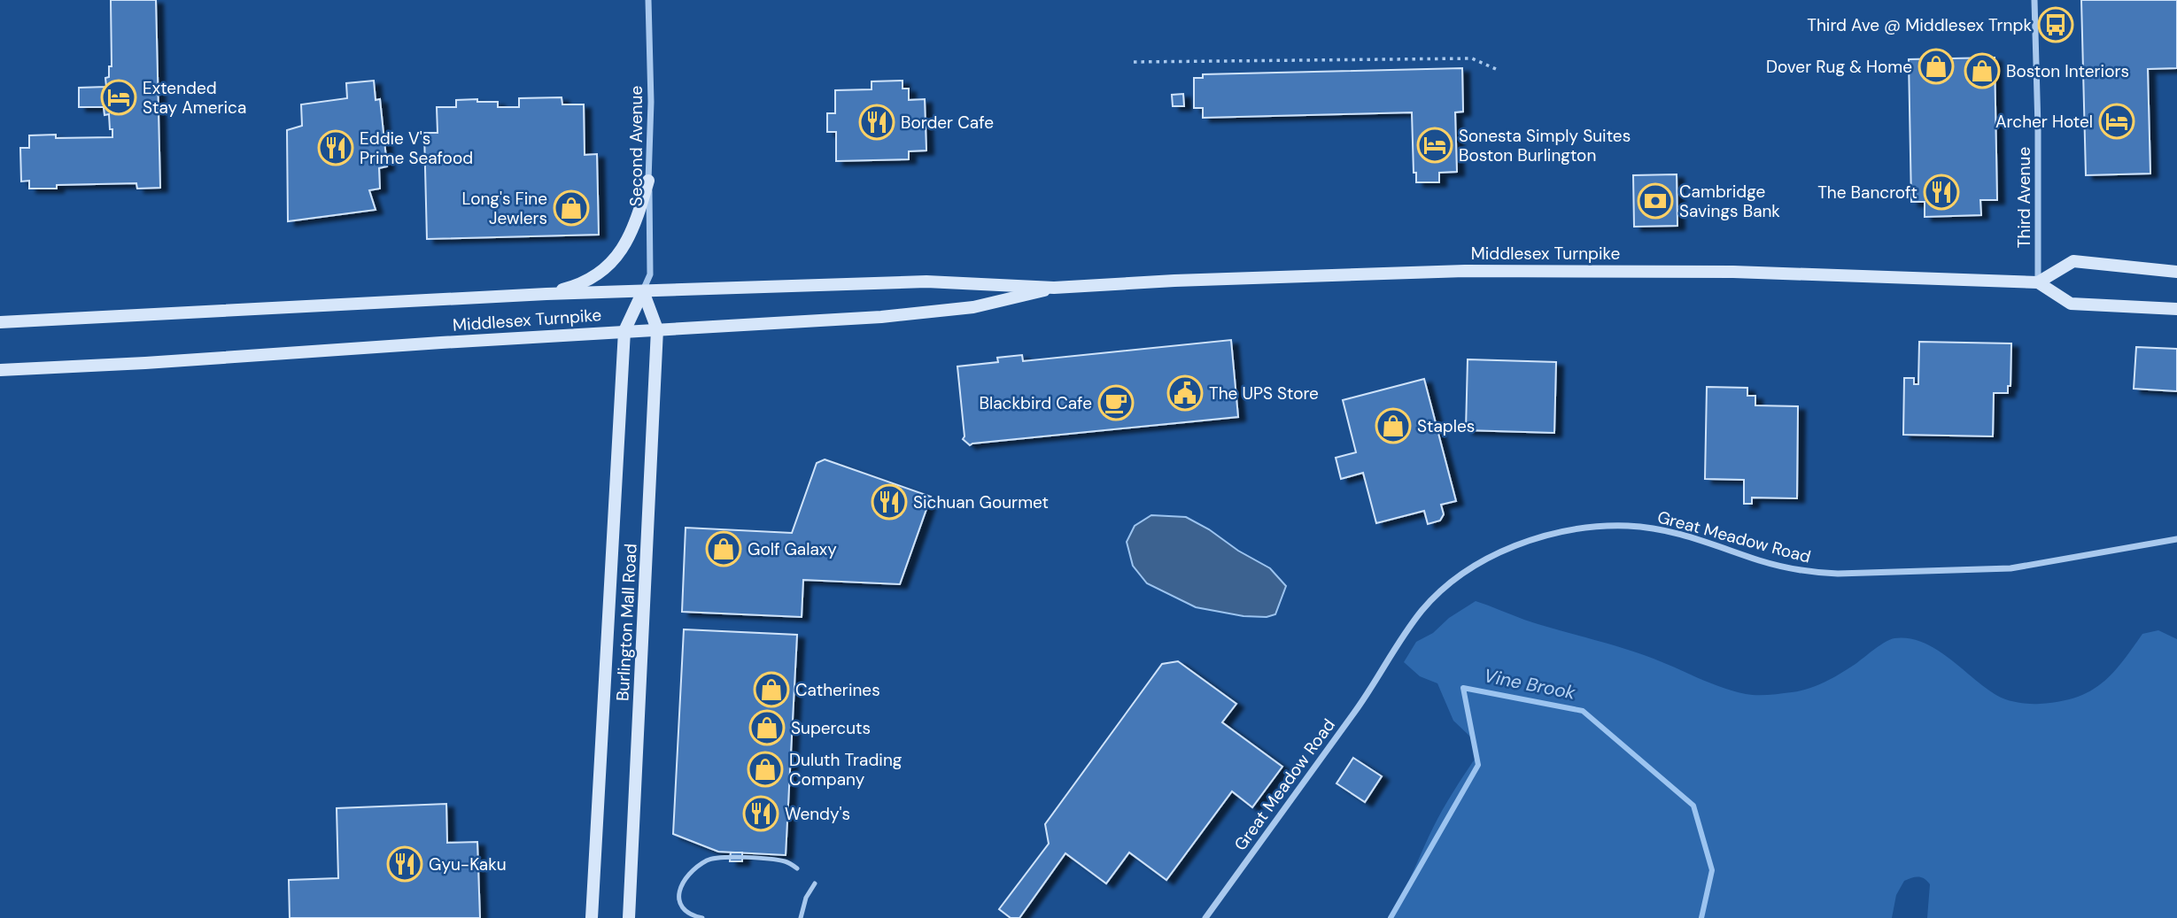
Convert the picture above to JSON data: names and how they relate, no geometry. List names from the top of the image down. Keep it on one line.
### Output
{"streets":{"main road":["Middlesex Turnpike","Burlington Mall Road"],"street":["Second Avenue","Third Avenue","Great Meadow Road"]},"crossings":[["Second Avenue","Middlesex Turnpike"],["Third Avenue","Middlesex Turnpike"],["Middlesex Turnpike","Burlington Mall Road"]],"water":["Vine Brook"],"places":{"bus stop":["Third Ave @ Middlesex Trnpk"],"shop":["Dover Rug & Home","Boston Interiors","Long's Fine Jewlers","Staples","Golf Galaxy","Catherines","Supercuts","Duluth Trading Company"],"hotel":["Extended Stay America","Archer Hotel","Sonesta Simply Suites Boston Burlington"],"restaurant":["Border Cafe","Eddie V's Prime Seafood","The Bancroft","Sichuan Gourmet","Wendy's","Gyu-Kaku"],"bank":["Cambridge Savings Bank"],"public building":["The UPS Store"],"cafe":["Blackbird Cafe"]}}
